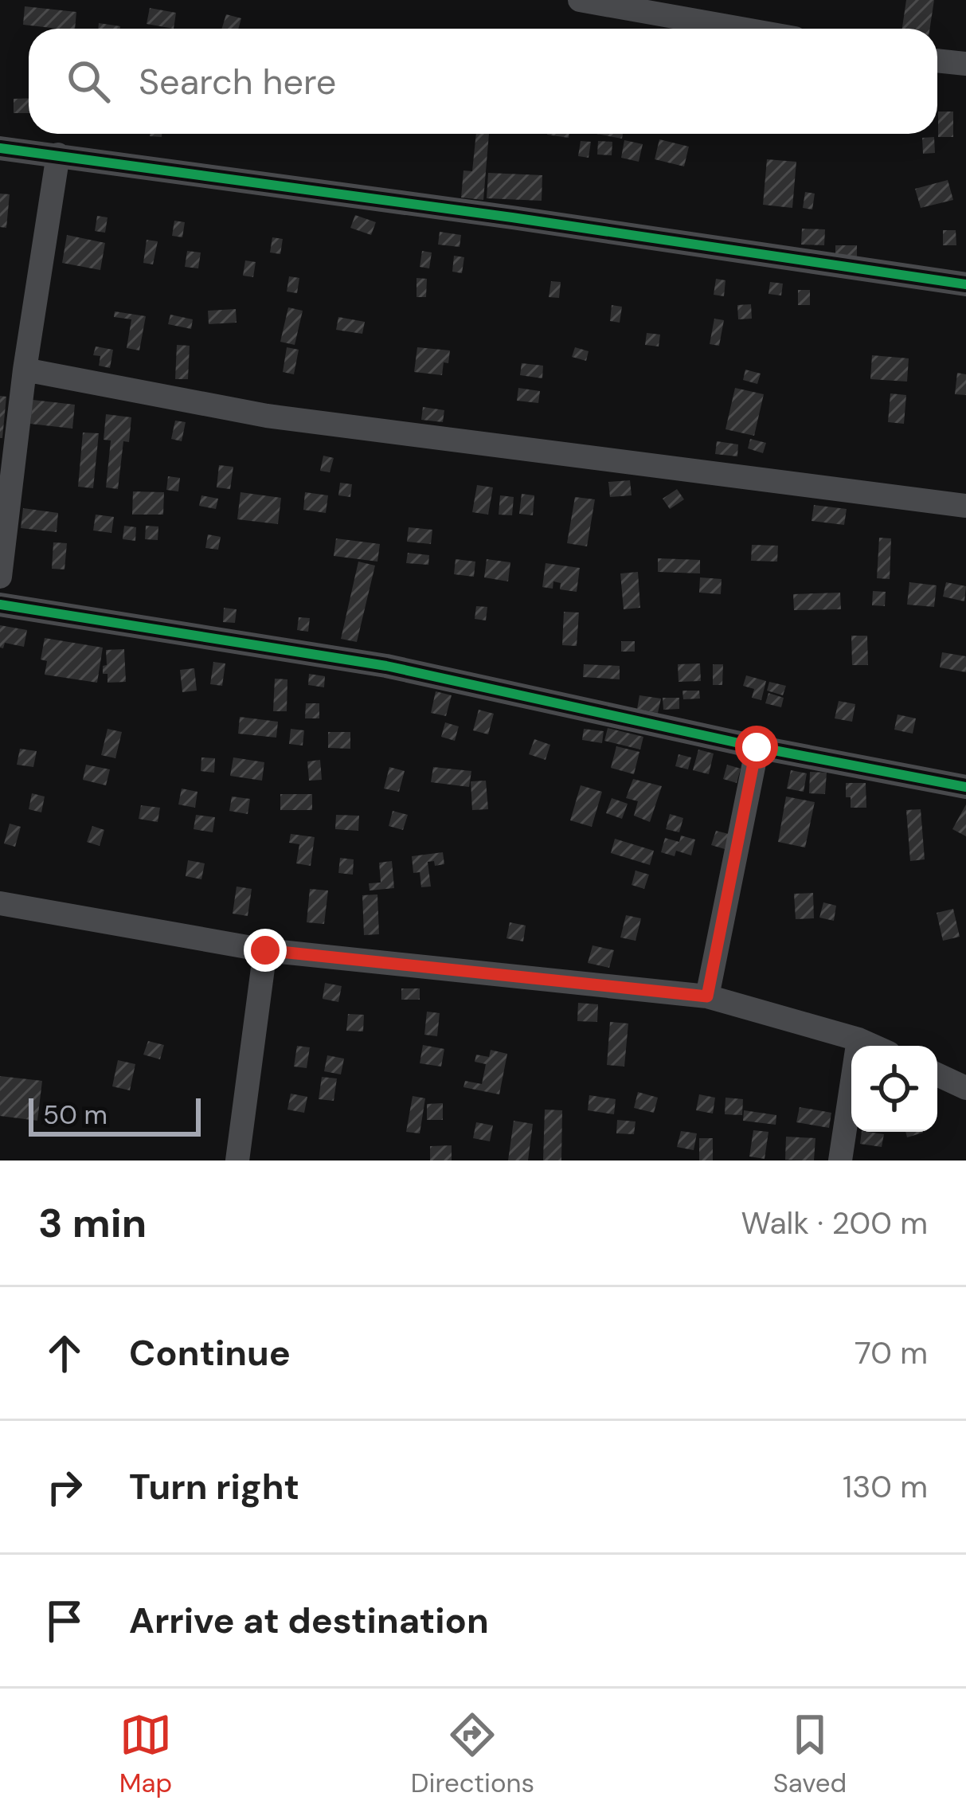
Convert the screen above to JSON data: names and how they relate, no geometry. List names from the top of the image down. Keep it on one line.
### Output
{"scale_bar":"50 m","page":{"search":"Search here","scale":"50 m","heading":["3 min","Walk · 200 m"],"list":[["Continue","70 m"],["Turn right","130 m"],"Arrive at destination"],"nav":["Map","Directions","Saved"]}}
